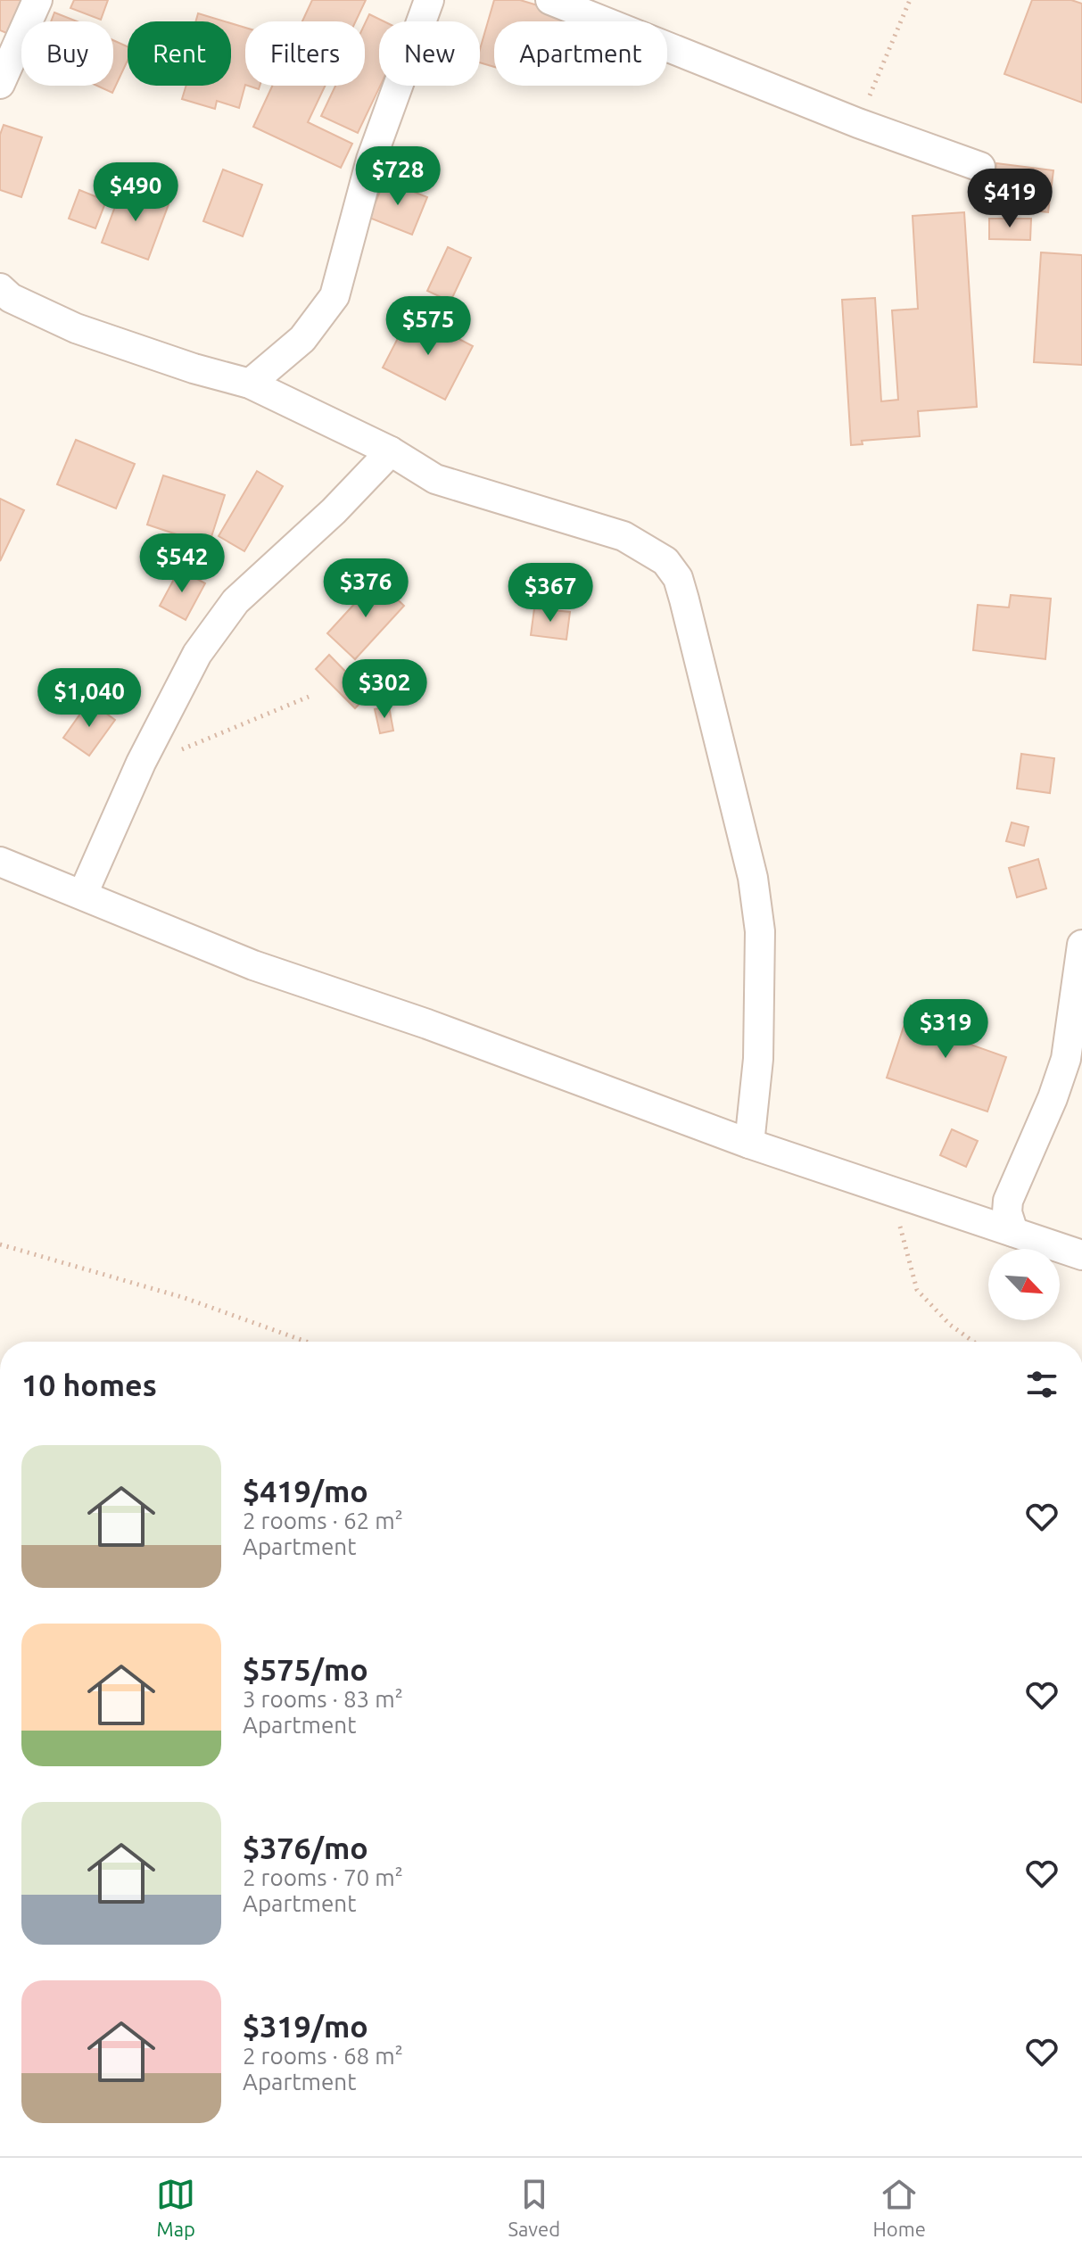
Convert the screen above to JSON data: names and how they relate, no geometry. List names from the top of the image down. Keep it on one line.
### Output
{"north":"bottom right","page":{"chip":["Buy","Rent","Filters","New","Apartment"],"price":["$728","$490","$419","$575","$542","$376","$367","$302","$1,040","$319"],"heading":"10 homes","list":[{"name":"$419/mo","note":"2 rooms · 62 m² · Apartment"},{"name":"$575/mo","note":"3 rooms · 83 m² · Apartment"},{"name":"$376/mo","note":"2 rooms · 70 m² · Apartment"},{"name":"$319/mo","note":"2 rooms · 68 m² · Apartment"}],"tabs":["Map","Saved","Home"]}}
